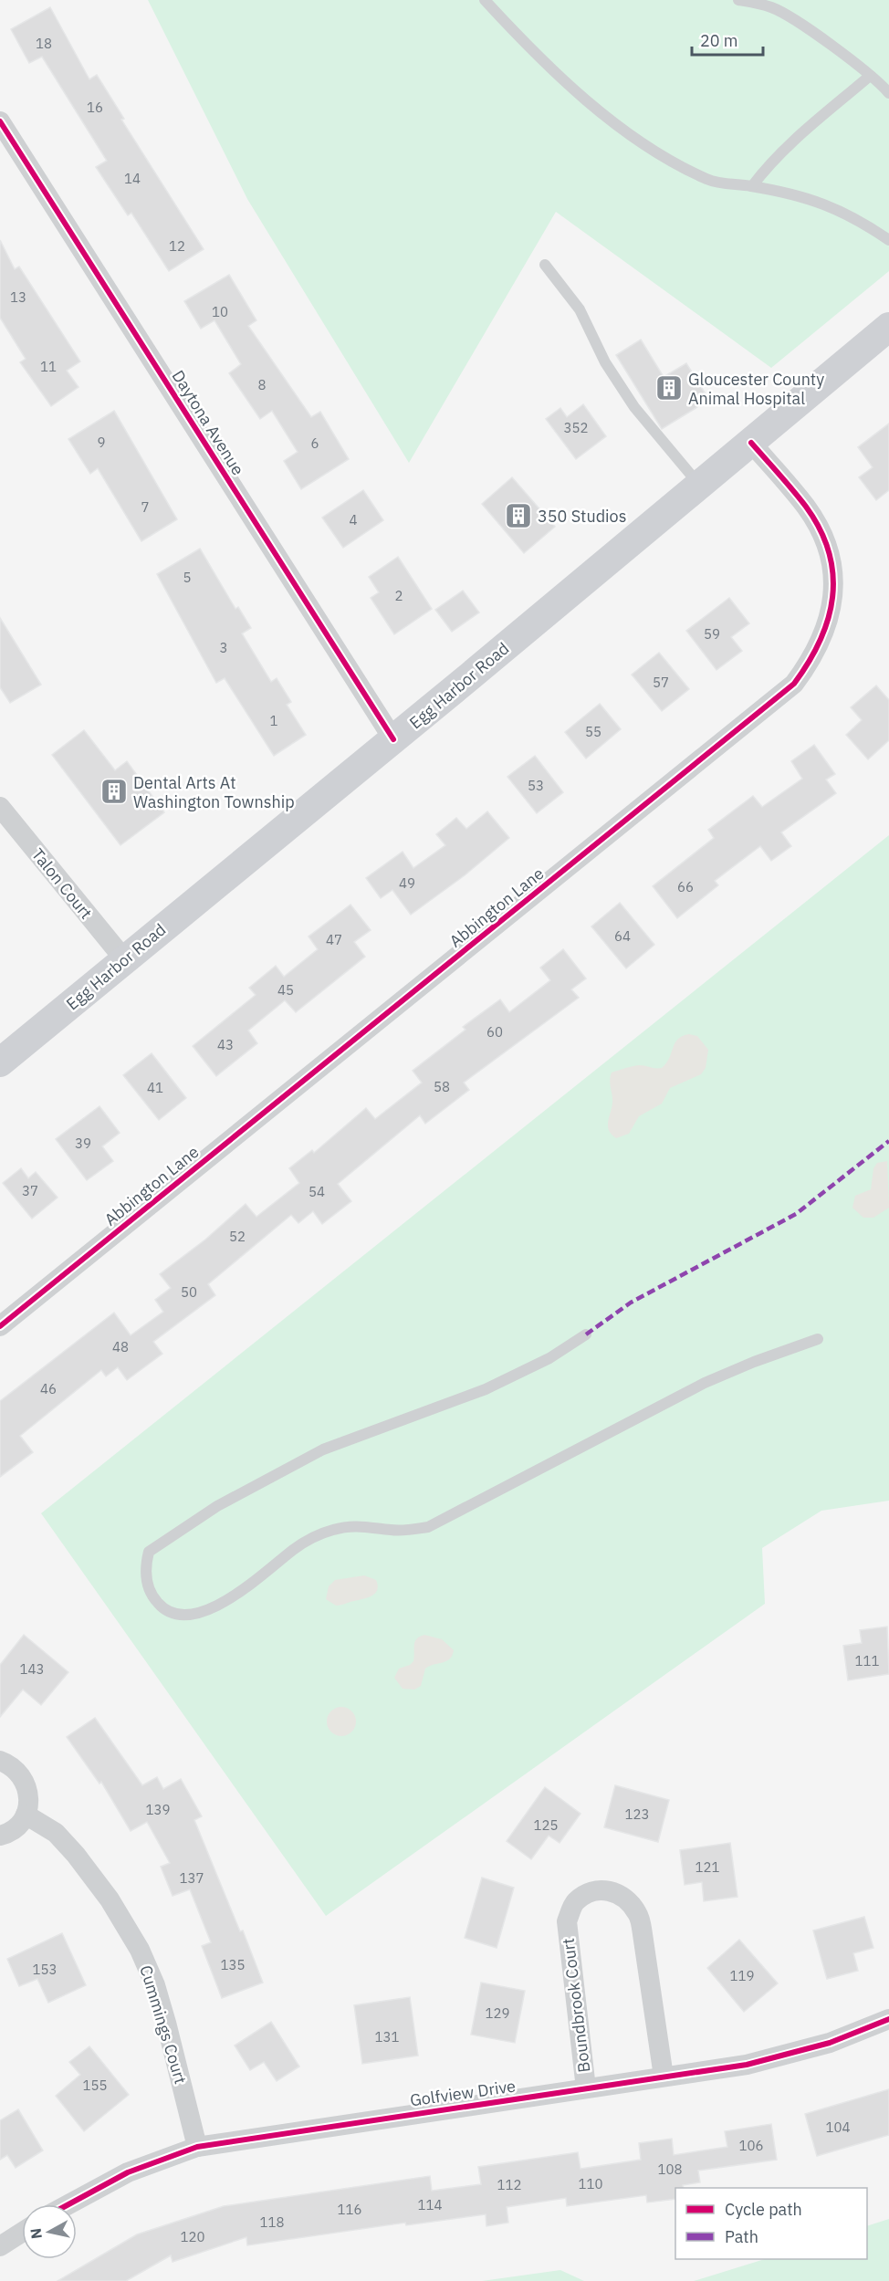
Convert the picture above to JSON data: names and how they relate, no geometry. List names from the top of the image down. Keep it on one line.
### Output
{"streets":{"main road":["Egg Harbor Road"],"street":["Daytona Avenue","Talon Court","Abbington Lane","Boundbrook Court","Cummings Court","Golfview Drive"]},"crossings":[["Daytona Avenue","Egg Harbor Road"],["Egg Harbor Road","Talon Court"],["Egg Harbor Road","Abbington Lane"],["Boundbrook Court","Golfview Drive"],["Cummings Court","Golfview Drive"]],"places":{"building":["Gloucester County Animal Hospital","350 Studios","Dental Arts At Washington Township"]},"house_numbers":["18","16","14","12","13","10","11","8","352","9","6","7","4","5","2","59","3","57","1","55","53","49","66","64","47","45","60","43","58","41","39","37","54","52","50","48","46","111","143","139","123","125","121","137","135","153","119","129","131","155","104","106","108","110","112","114","116","118","120"],"legend":["Cycle path","Path"],"scale_bar":"20 m","north":"left"}
